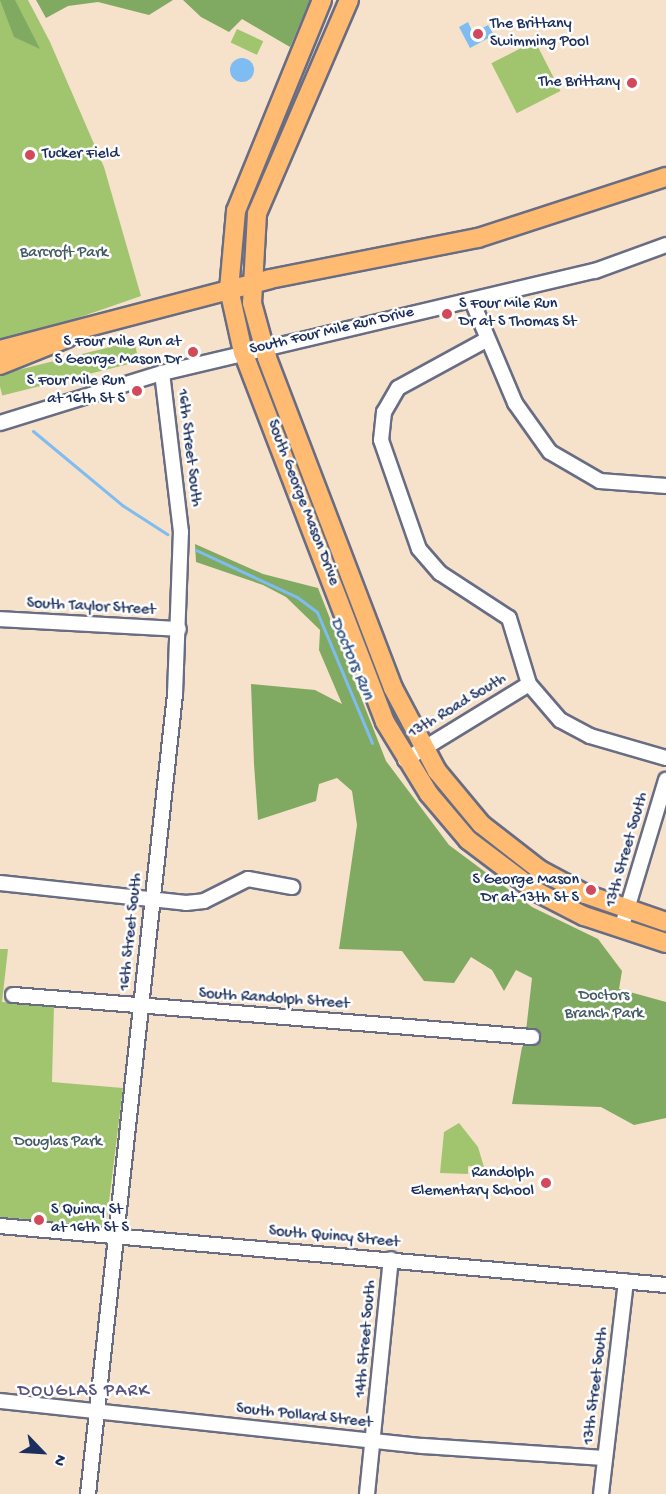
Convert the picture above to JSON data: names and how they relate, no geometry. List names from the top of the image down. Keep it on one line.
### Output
{"streets":{"main road":["South George Mason Drive"],"street":["South Four Mile Run Drive","16th Street South","South Taylor Street","13th Road South","13th Street South","South Randolph Street","South Quincy Street","14th Street South","South Pollard Street"]},"crossings":[["South Four Mile Run Drive","16th Street South"],["South Four Mile Run Drive","South George Mason Drive"],["16th Street South","South Taylor Street"],["16th Street South","South Randolph Street"],["16th Street South","South Quincy Street"],["16th Street South","South Pollard Street"],["South George Mason Drive","13th Road South"],["South George Mason Drive","13th Street South"],["13th Street South","South Quincy Street"],["13th Street South","South Pollard Street"],["South Quincy Street","14th Street South"],["14th Street South","South Pollard Street"]],"districts":["DOUGLAS PARK"],"water":["Doctors Run"],"parks":["Barcroft Park","Doctors Branch Park","Douglas Park"],"places":["The Brittany Swimming Pool","The Brittany","Tucker Field","S Four Mile Run Dr at S Thomas St","S Four Mile Run at S George Mason Dr","S Four Mile Run at 16th St S","S George Mason Dr at 13th St S","Randolph Elementary School","S Quincy St at 16th St S"],"north":"bottom right"}
